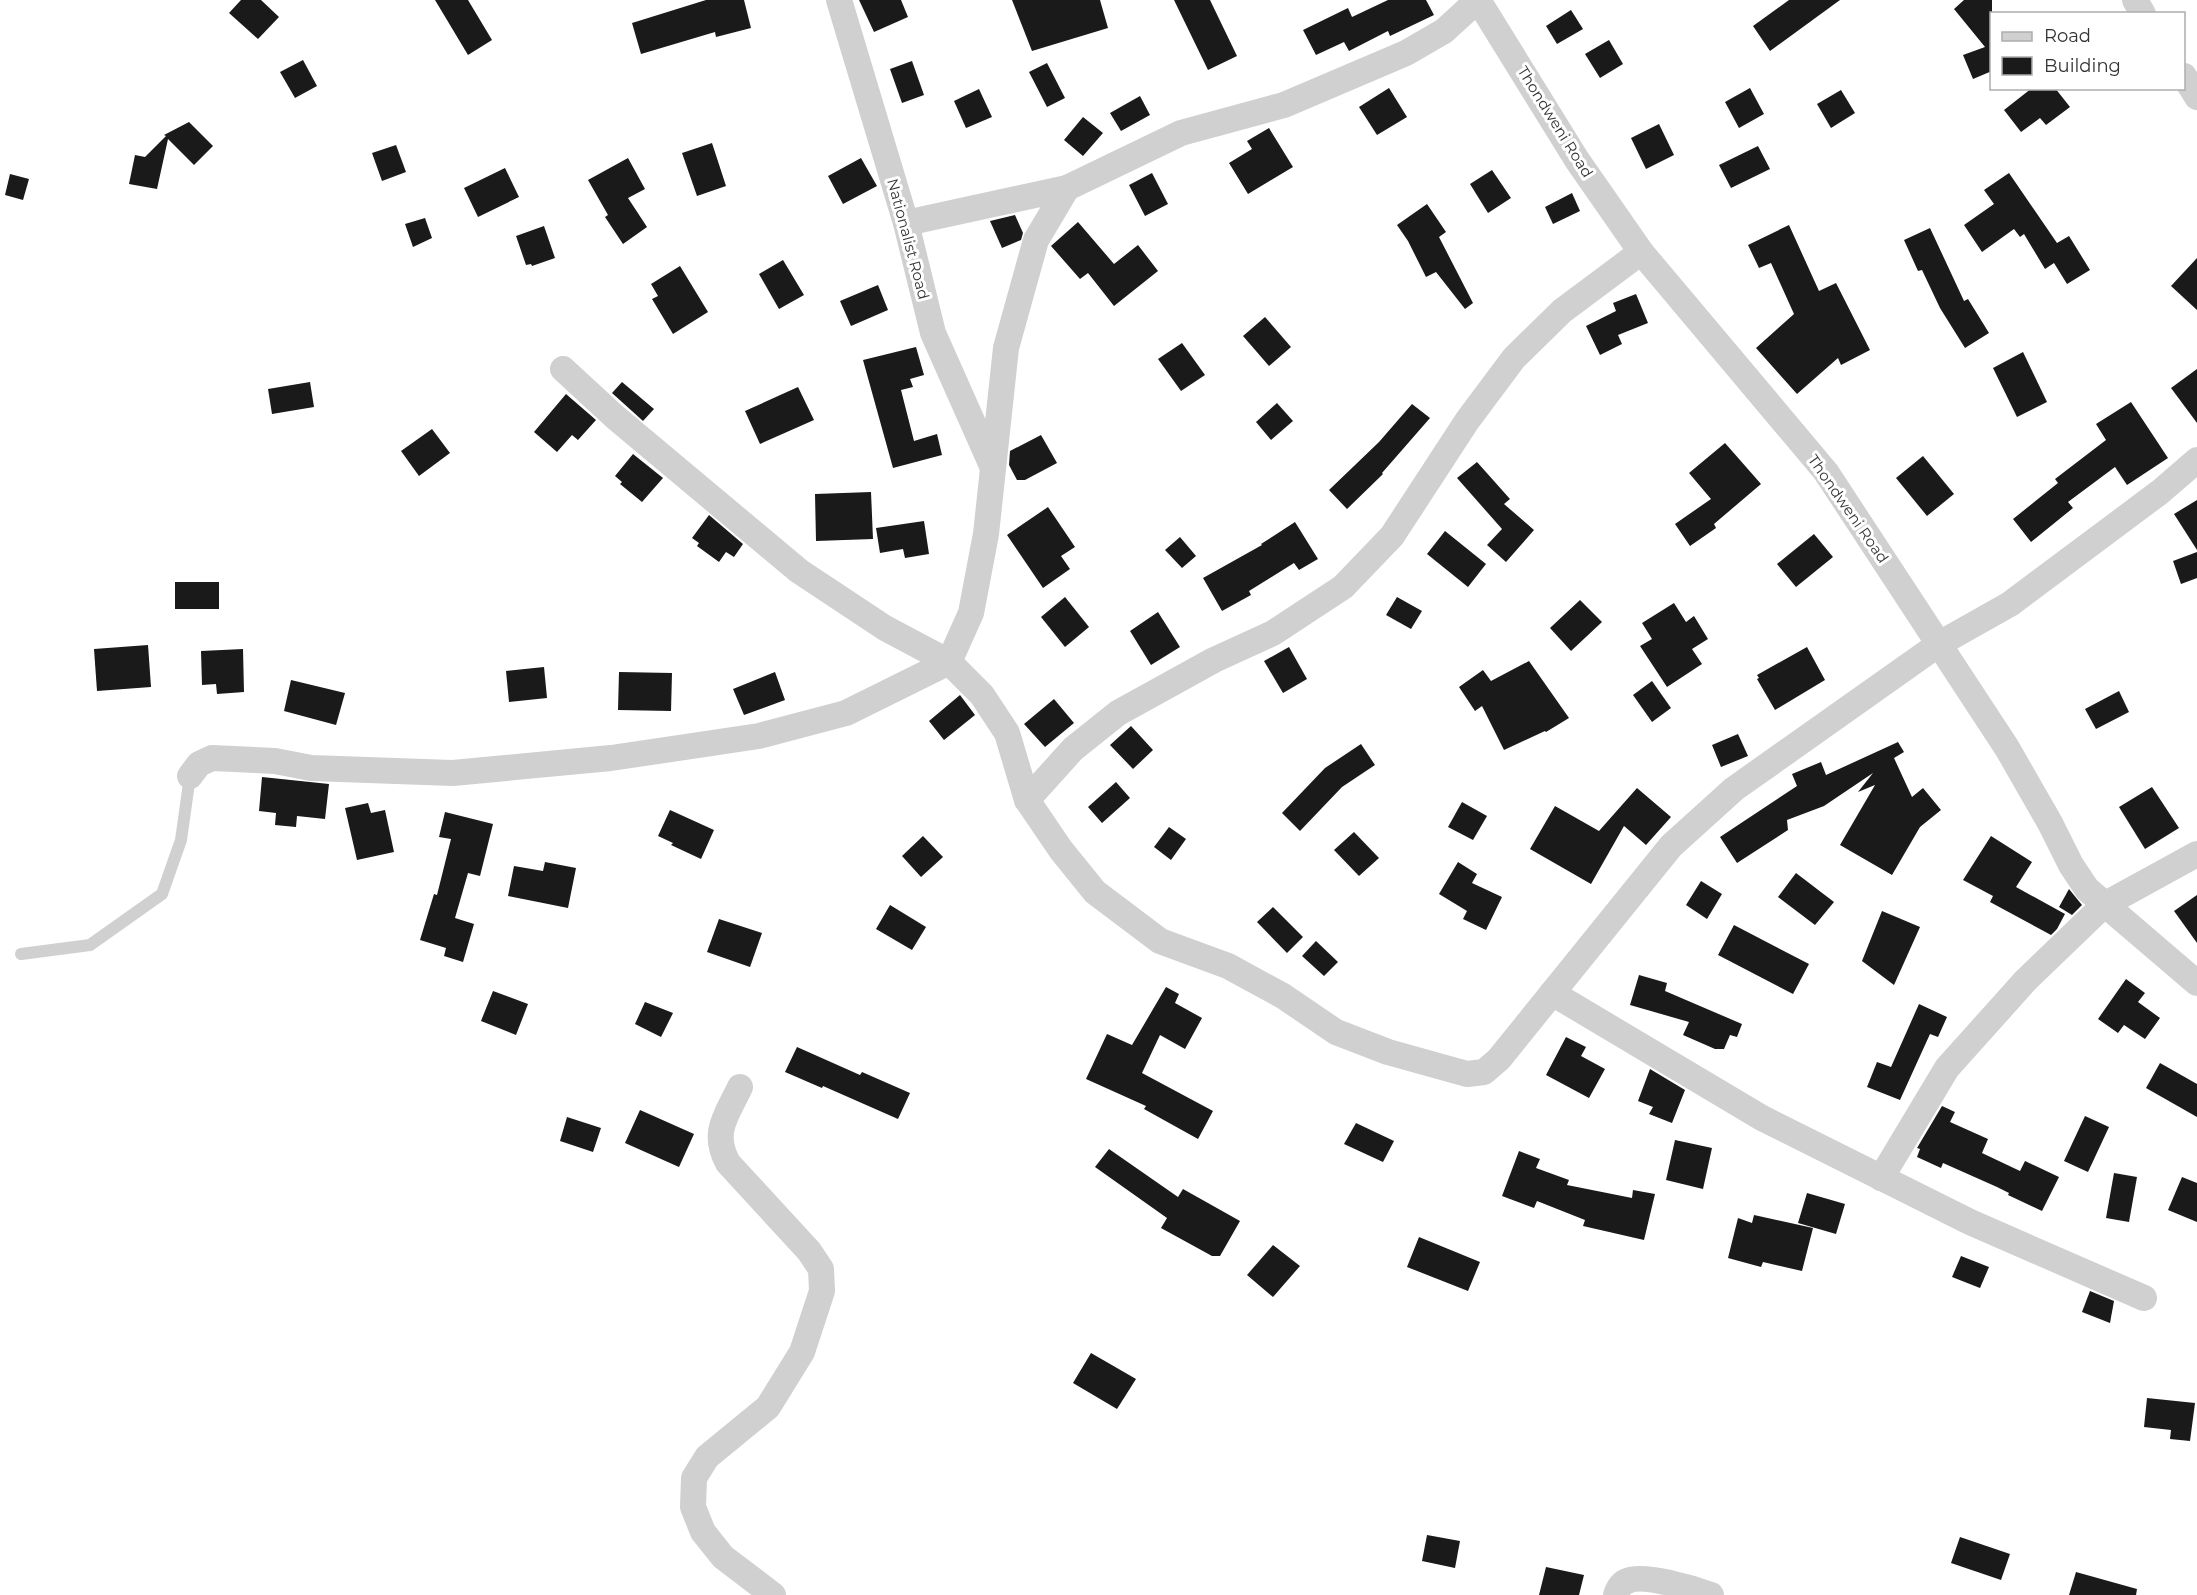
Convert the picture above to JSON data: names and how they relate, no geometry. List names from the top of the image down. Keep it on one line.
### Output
{"streets":{"street":["Thondweni Road","Nationalist Road"]},"legend":["Road","Building"]}
